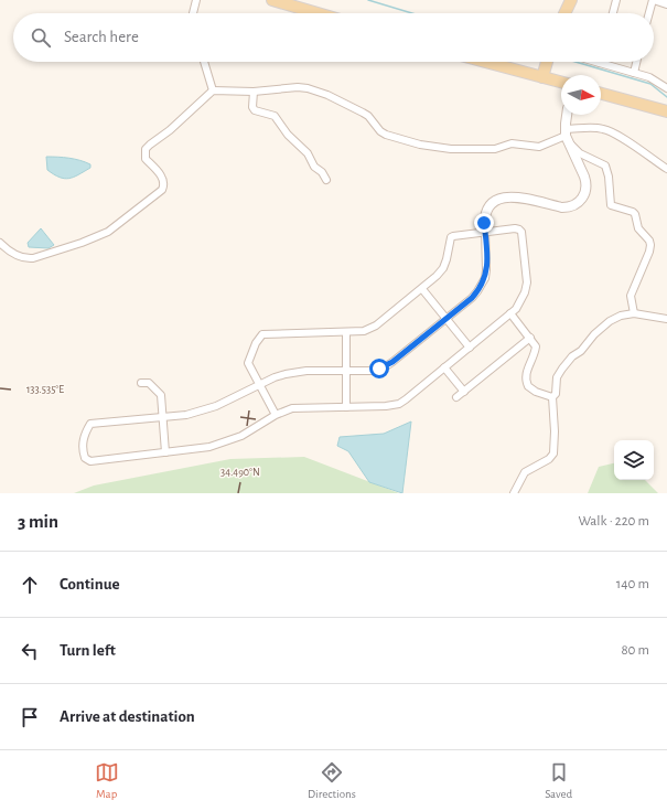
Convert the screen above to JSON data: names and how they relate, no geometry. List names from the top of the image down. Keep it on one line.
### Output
{"north":"right","page":{"search":"Search here","heading":["3 min","Walk · 220 m"],"list":[["Continue","140 m"],["Turn left","80 m"],"Arrive at destination"],"nav":["Map","Directions","Saved"]},"coordinates":["133.535°E","34.490°N"]}
